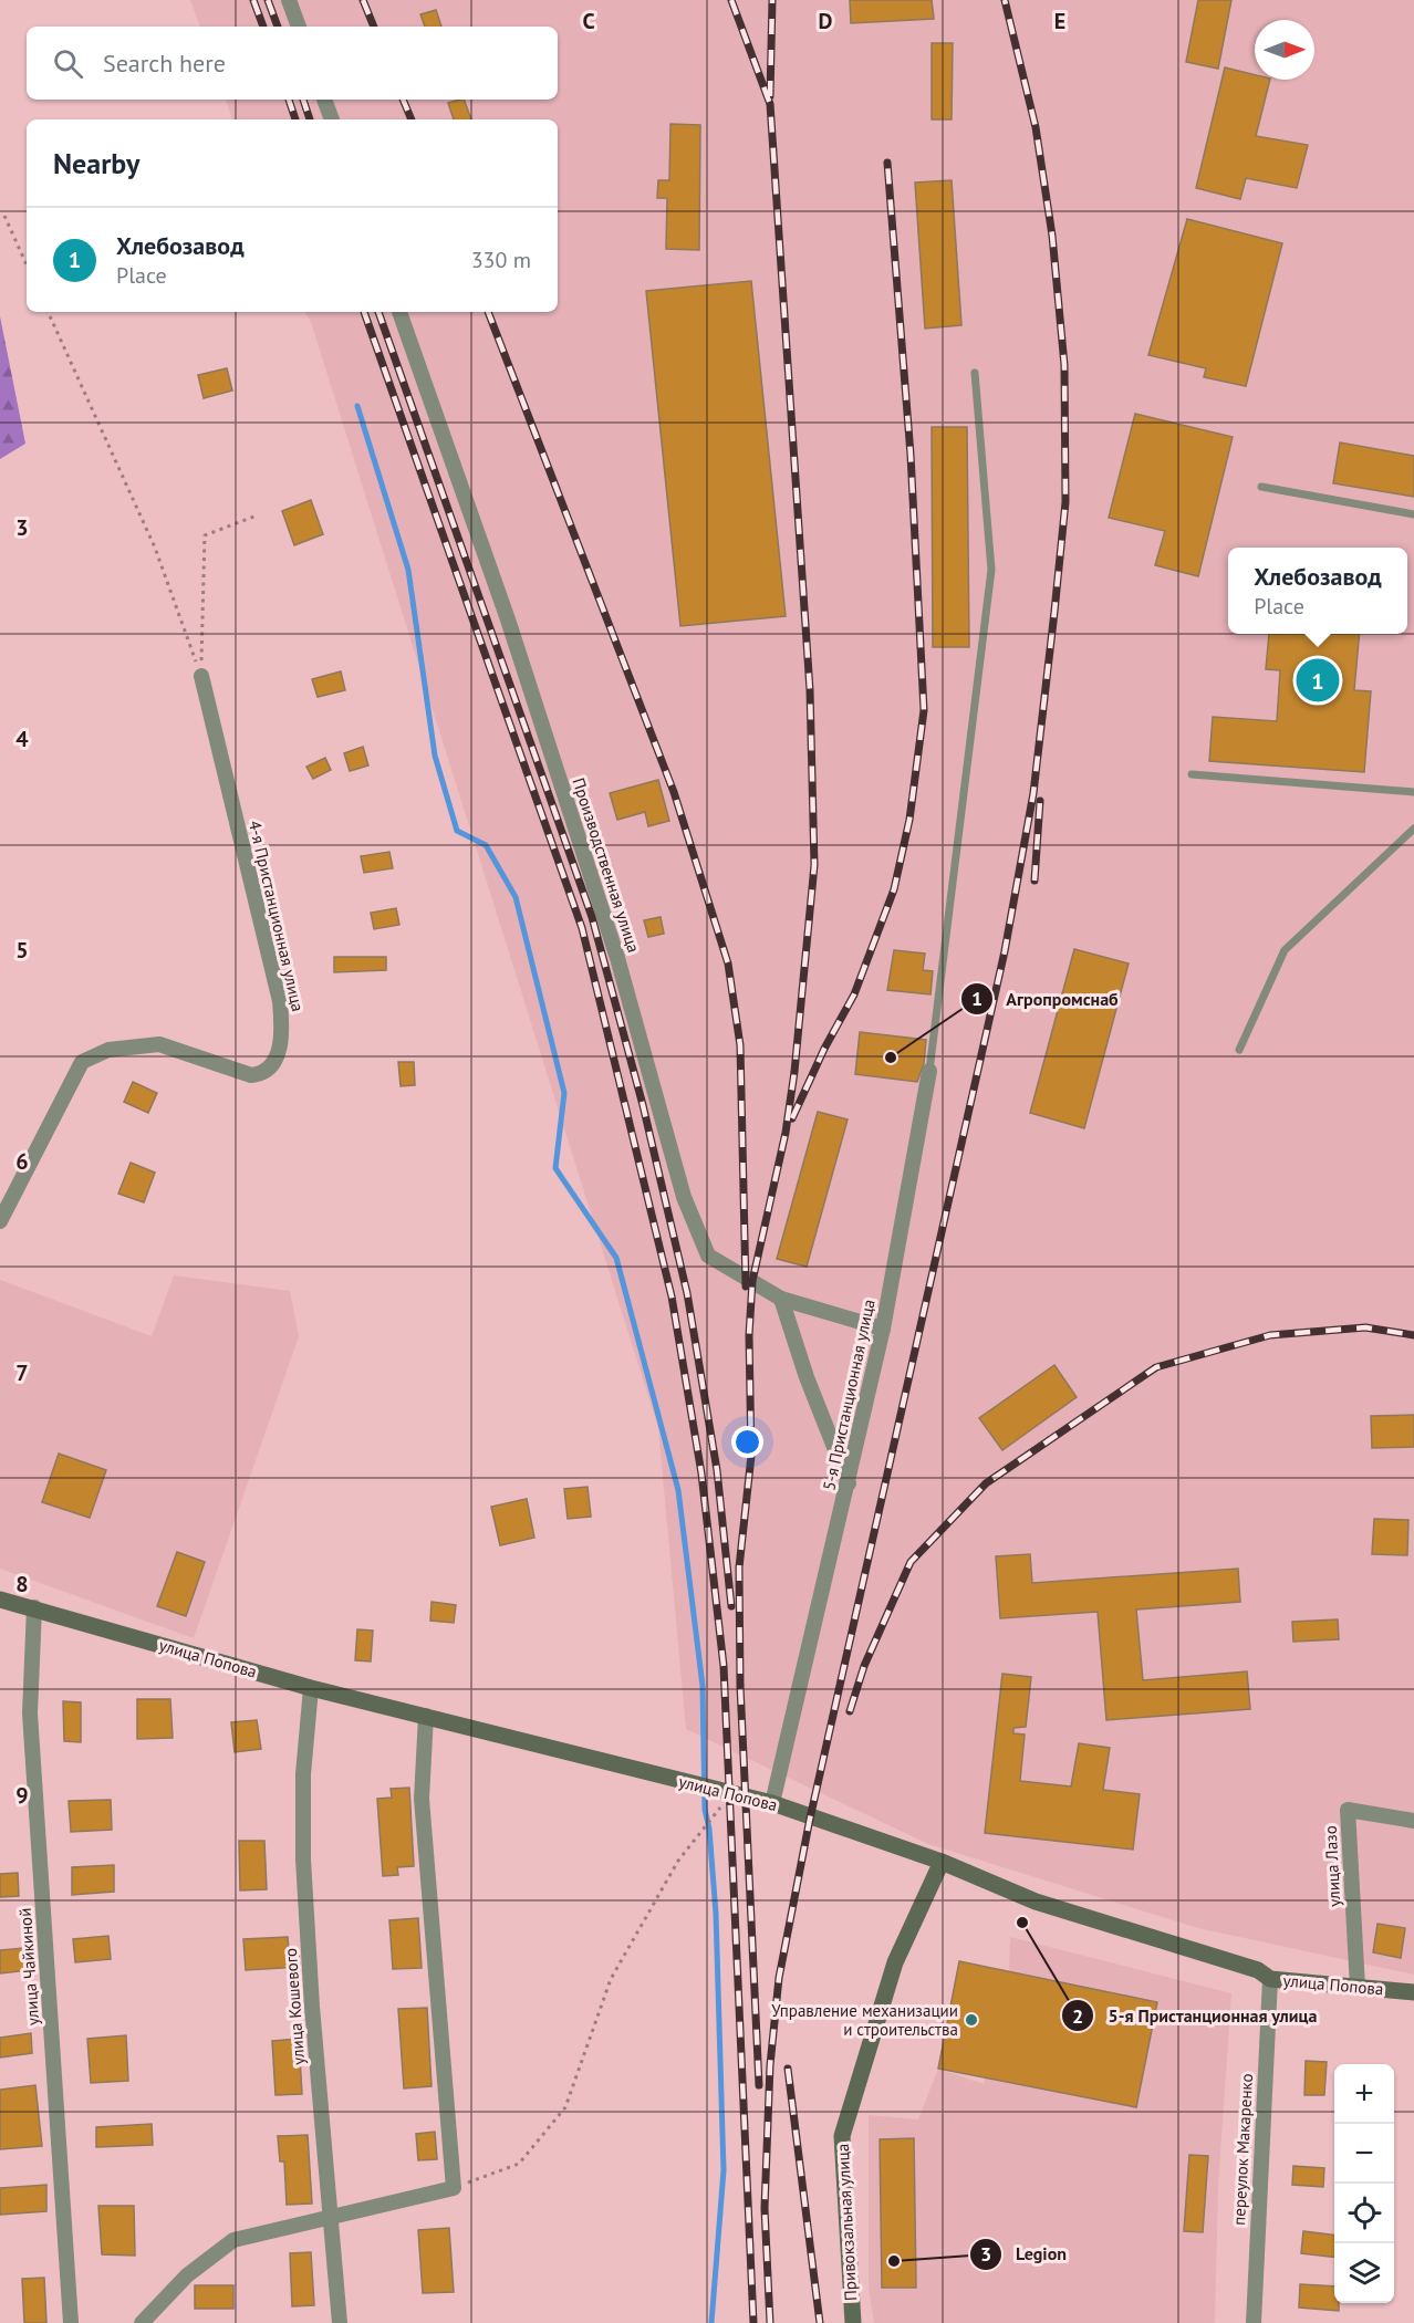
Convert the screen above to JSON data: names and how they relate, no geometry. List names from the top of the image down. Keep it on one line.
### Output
{"streets":{"street":["Производственная улица","4-я Пристанционная улица","5-я Пристанционная улица","улица Попова","улица Лазо","улица Чайкиной","улица Кошевого","переулок Макаренко","Привокзальная улица"]},"crossings":[["Производственная улица","5-я Пристанционная улица"],["5-я Пристанционная улица","улица Попова"],["улица Попова","улица Лазо"],["улица Попова","улица Чайкиной"],["улица Попова","улица Кошевого"],["улица Попова","переулок Макаренко"],["улица Попова","Привокзальная улица"]],"places":["Агропромснаб","5-я Пристанционная улица","Управление механизации и строительства","Legion"],"north":"right","page":{"search":"Search here","heading":"Nearby","list":[{"mark":"1","name":"Хлебозавод","note":"Place","value":"330 m"}],"popup":["Хлебозавод","Place"],"pins":"1","map_buttons":["+","−"]},"grid":{"columns":["C","D","E"],"rows":["3","4","5","6","7","8","9"]}}
